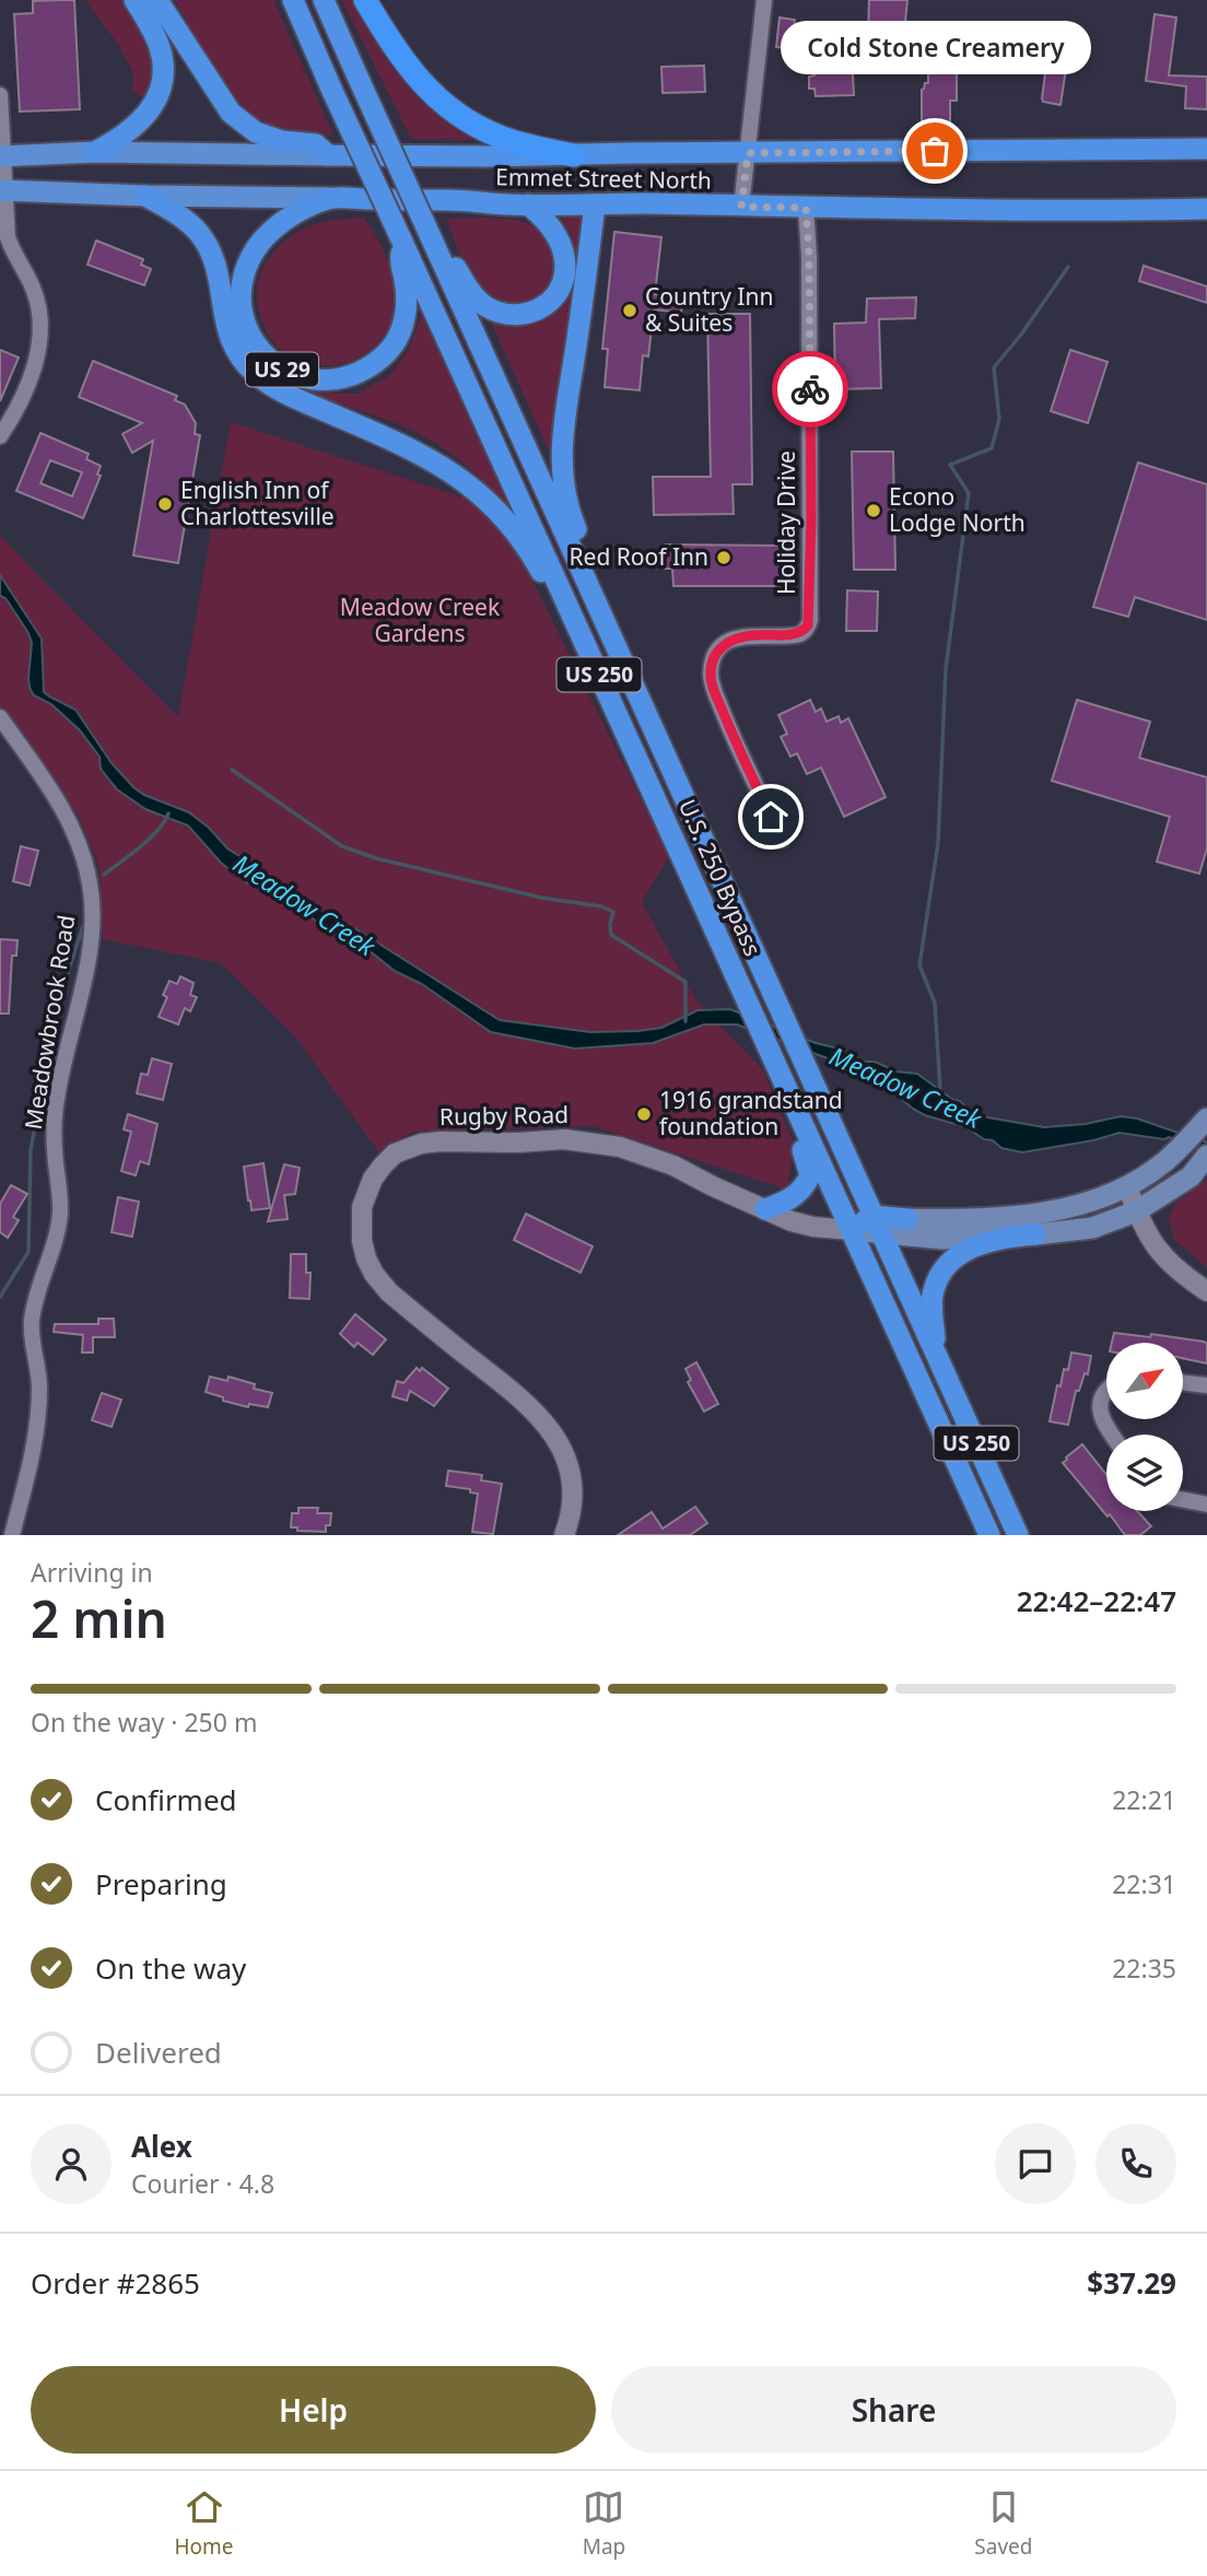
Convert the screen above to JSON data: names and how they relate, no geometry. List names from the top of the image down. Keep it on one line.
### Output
{"streets":{"highway":["Emmet Street North","US 29","US 250","U.S. 250 Bypass"],"street":["Holiday Drive","Meadowbrook Road","Rugby Road"]},"crossings":[["Emmet Street North","US 29"],["Emmet Street North","Holiday Drive"],["US 29","U.S. 250 Bypass"],["US 250","U.S. 250 Bypass"],["U.S. 250 Bypass","Rugby Road"]],"water":["Meadow Creek"],"parks":["Meadow Creek Gardens"],"places":["Cold Stone Creamery","Country Inn & Suites","English Inn of Charlottesville","Econo Lodge North","Red Roof Inn","1916 grandstand foundation"],"north":"top right","page":{"bubble":"Cold Stone Creamery","heading":["2 min","Arriving in","22:42–22:47"],"panel":["Alex","Courier · 4.8","Order #2865","$37.29"],"bar":"On the way · 250 m","list":[["Confirmed","22:21"],["Preparing","22:31"],["On the way","22:35"],"Delivered"],"buttons":["Help","Share"],"tabs":["Home","Map","Saved"]}}
